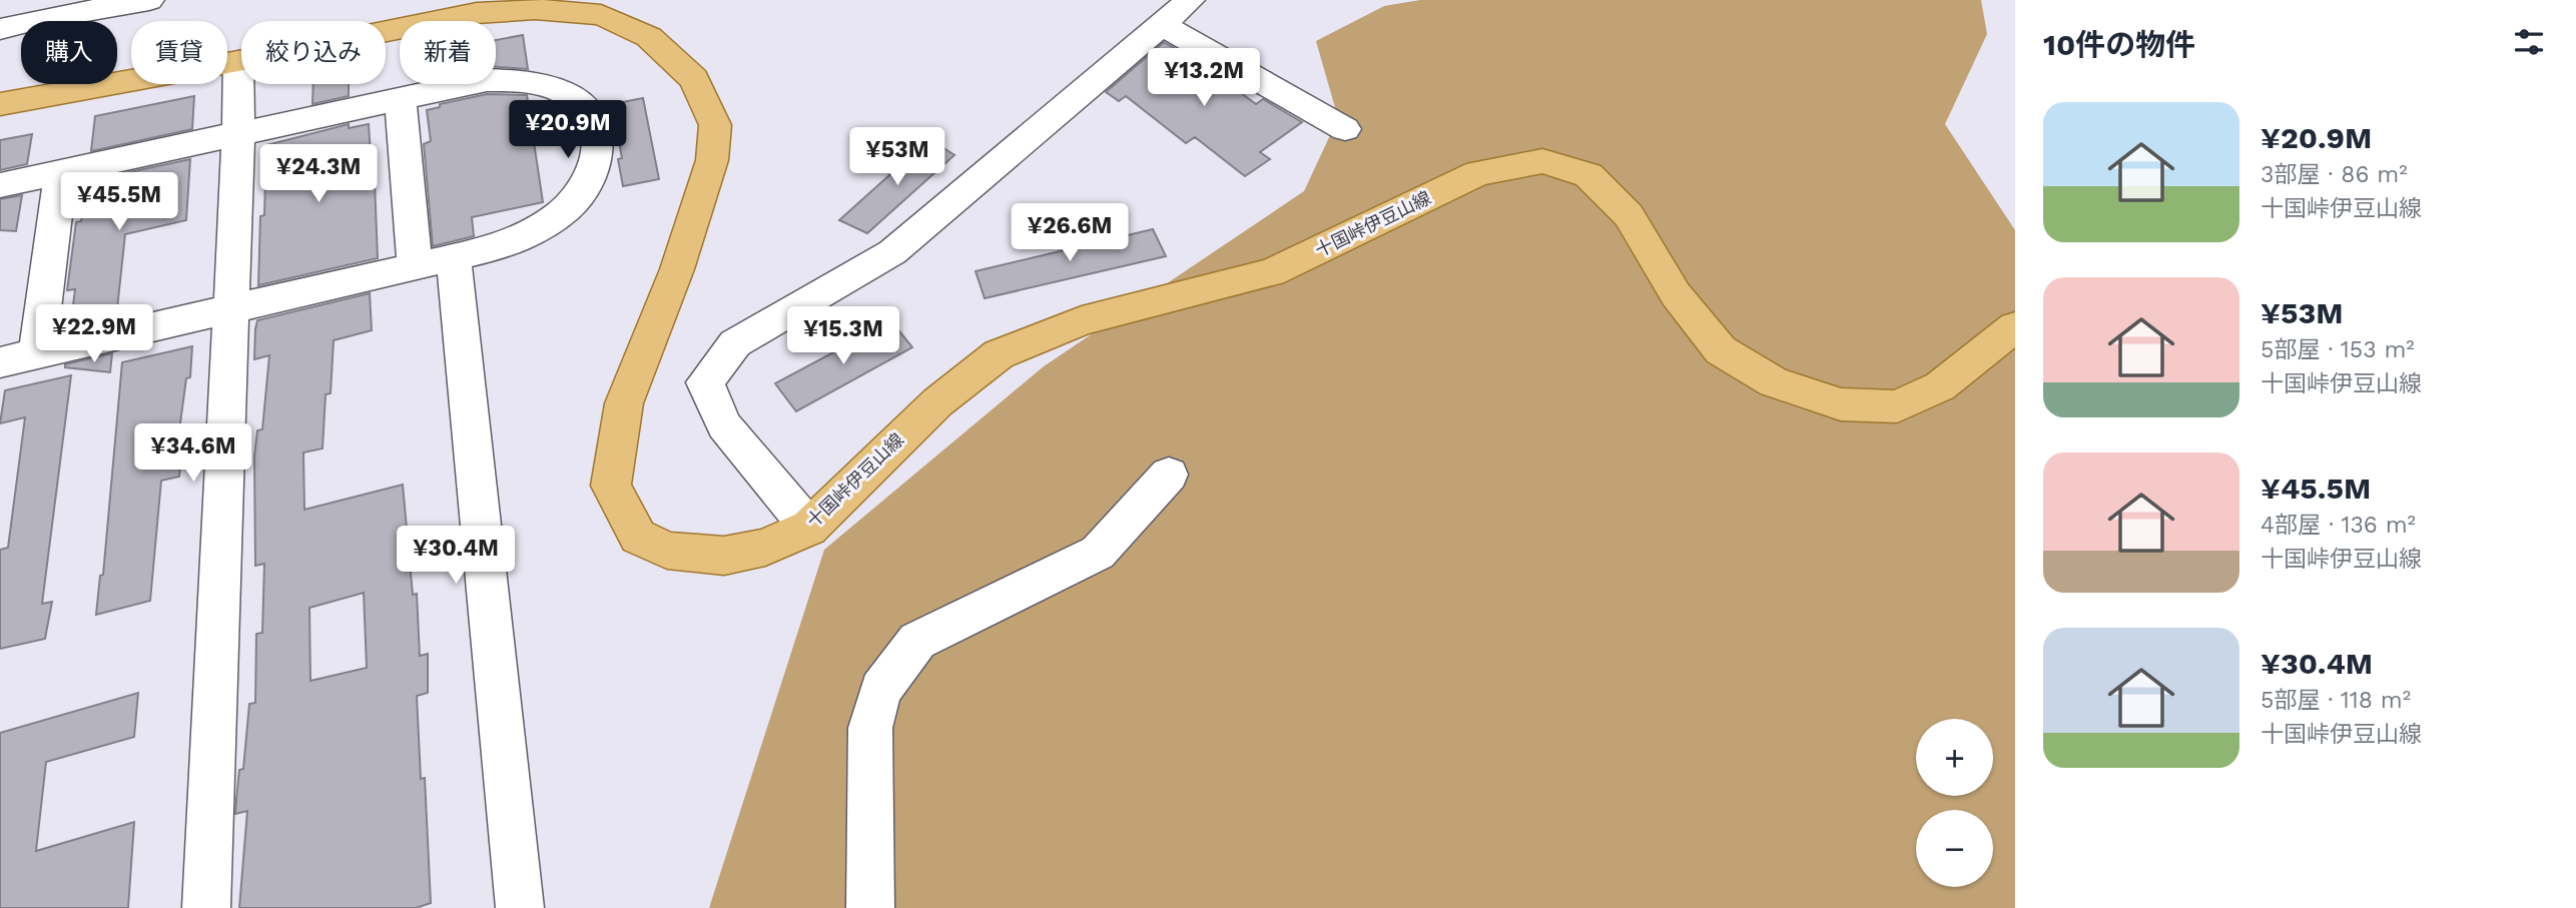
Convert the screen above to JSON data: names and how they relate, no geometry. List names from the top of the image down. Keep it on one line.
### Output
{"streets":{"main road":["十国峠伊豆山線"]},"page":{"heading":"10件の物件","chip":["購入","賃貸","絞り込み","新着"],"price":["¥13.2M","¥20.9M","¥53M","¥24.3M","¥45.5M","¥26.6M","¥22.9M","¥15.3M","¥34.6M","¥30.4M"],"list":[{"name":"¥20.9M","note":"3部屋 · 86 m² · 十国峠伊豆山線"},{"name":"¥53M","note":"5部屋 · 153 m² · 十国峠伊豆山線"},{"name":"¥45.5M","note":"4部屋 · 136 m² · 十国峠伊豆山線"},{"name":"¥30.4M","note":"5部屋 · 118 m² · 十国峠伊豆山線"}],"map_buttons":["+","−"]}}
